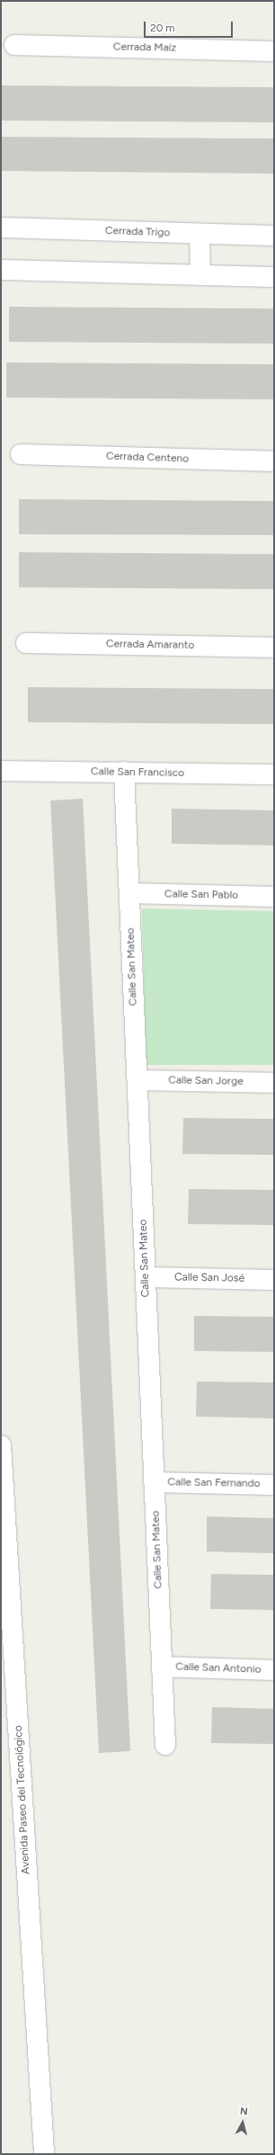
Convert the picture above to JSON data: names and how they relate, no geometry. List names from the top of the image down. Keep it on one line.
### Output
{"streets":{"street":["Cerrada Maíz","Cerrada Trigo","Cerrada Centeno","Cerrada Amaranto","Calle San Francisco","Calle San Pablo","Calle San Mateo","Calle San Jorge","Calle San José","Calle San Fernando","Calle San Antonio","Avenida Paseo del Tecnológico"]},"crossings":[["Calle San Francisco","Calle San Mateo"],["Calle San Pablo","Calle San Mateo"],["Calle San Mateo","Calle San Jorge"],["Calle San Mateo","Calle San José"],["Calle San Mateo","Calle San Fernando"],["Calle San Mateo","Calle San Antonio"]],"scale_bar":"20 m","north":"top"}
